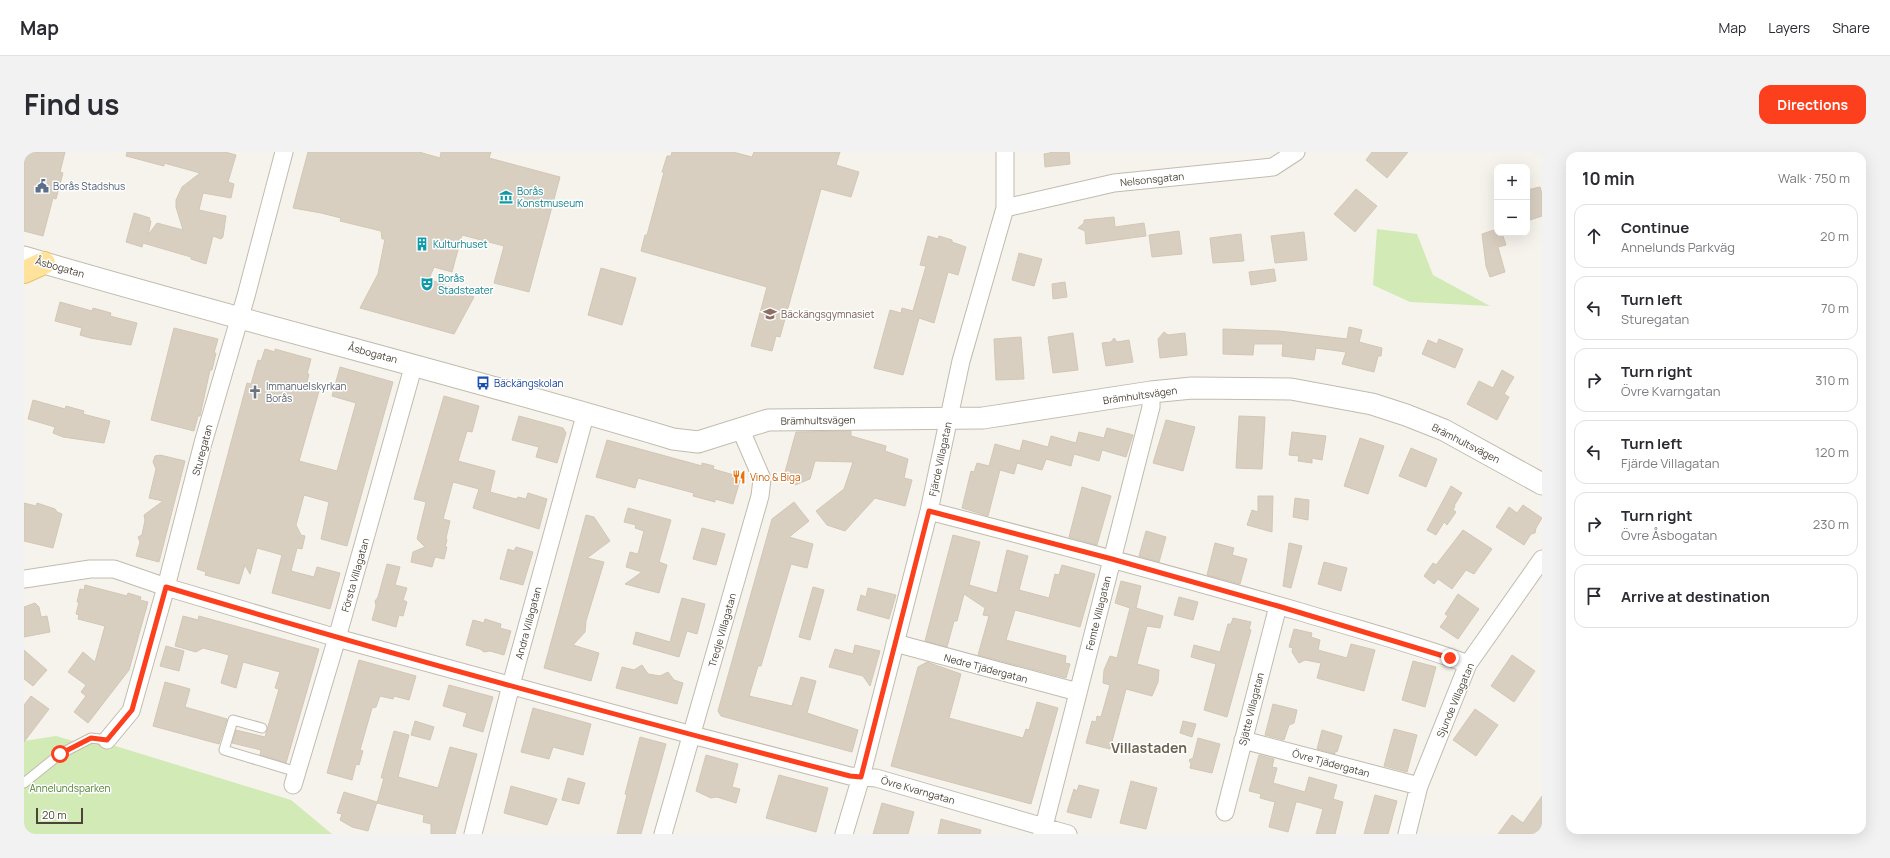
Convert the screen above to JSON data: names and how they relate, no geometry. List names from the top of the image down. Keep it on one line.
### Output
{"streets":{"street":["Nelsonsgatan","Åsbogatan","Brämhultsvägen","Sturegatan","Fjärde Villagatan","Första Villagatan","Femte Villagatan","Andra Villagatan","Tredje Villagatan","Nedre Tjädergatan","Sjunde Villagatan","Sjätte Villagatan","Övre Tjädergatan","Övre Kvarngatan"]},"crossings":[["Nelsonsgatan","Fjärde Villagatan"],["Åsbogatan","Brämhultsvägen"],["Åsbogatan","Sturegatan"],["Åsbogatan","Första Villagatan"],["Åsbogatan","Andra Villagatan"],["Åsbogatan","Tredje Villagatan"],["Brämhultsvägen","Fjärde Villagatan"],["Brämhultsvägen","Femte Villagatan"],["Brämhultsvägen","Tredje Villagatan"],["Sturegatan","Övre Kvarngatan"],["Fjärde Villagatan","Nedre Tjädergatan"],["Fjärde Villagatan","Övre Kvarngatan"],["Första Villagatan","Övre Kvarngatan"],["Femte Villagatan","Nedre Tjädergatan"],["Femte Villagatan","Övre Kvarngatan"],["Andra Villagatan","Övre Kvarngatan"],["Tredje Villagatan","Övre Kvarngatan"],["Sjunde Villagatan","Övre Tjädergatan"],["Sjätte Villagatan","Övre Tjädergatan"]],"districts":["Villastaden"],"parks":["Annelundsparken"],"places":{"public building":["Borås Stadshus"],"museum":["Borås Konstmuseum"],"building":["Kulturhuset"],"theatre":["Borås Stadsteater"],"school or university":["Bäckängsgymnasiet"],"bus stop":["Bäckängskolan"],"church":["Immanuelskyrkan Borås"],"restaurant":["Vino & Biga"]},"scale_bar":"20 m","page":{"header":"Map","nav":["Map","Layers","Share"],"title":"Find us","buttons":"Directions","heading":["10 min","Walk · 750 m"],"map_buttons":["+","−"],"list":[["Continue","Annelunds Parkväg","20 m"],["Turn left","Sturegatan","70 m"],["Turn right","Övre Kvarngatan","310 m"],["Turn left","Fjärde Villagatan","120 m"],["Turn right","Övre Åsbogatan","230 m"],"Arrive at destination"],"scale":"20 m"}}
